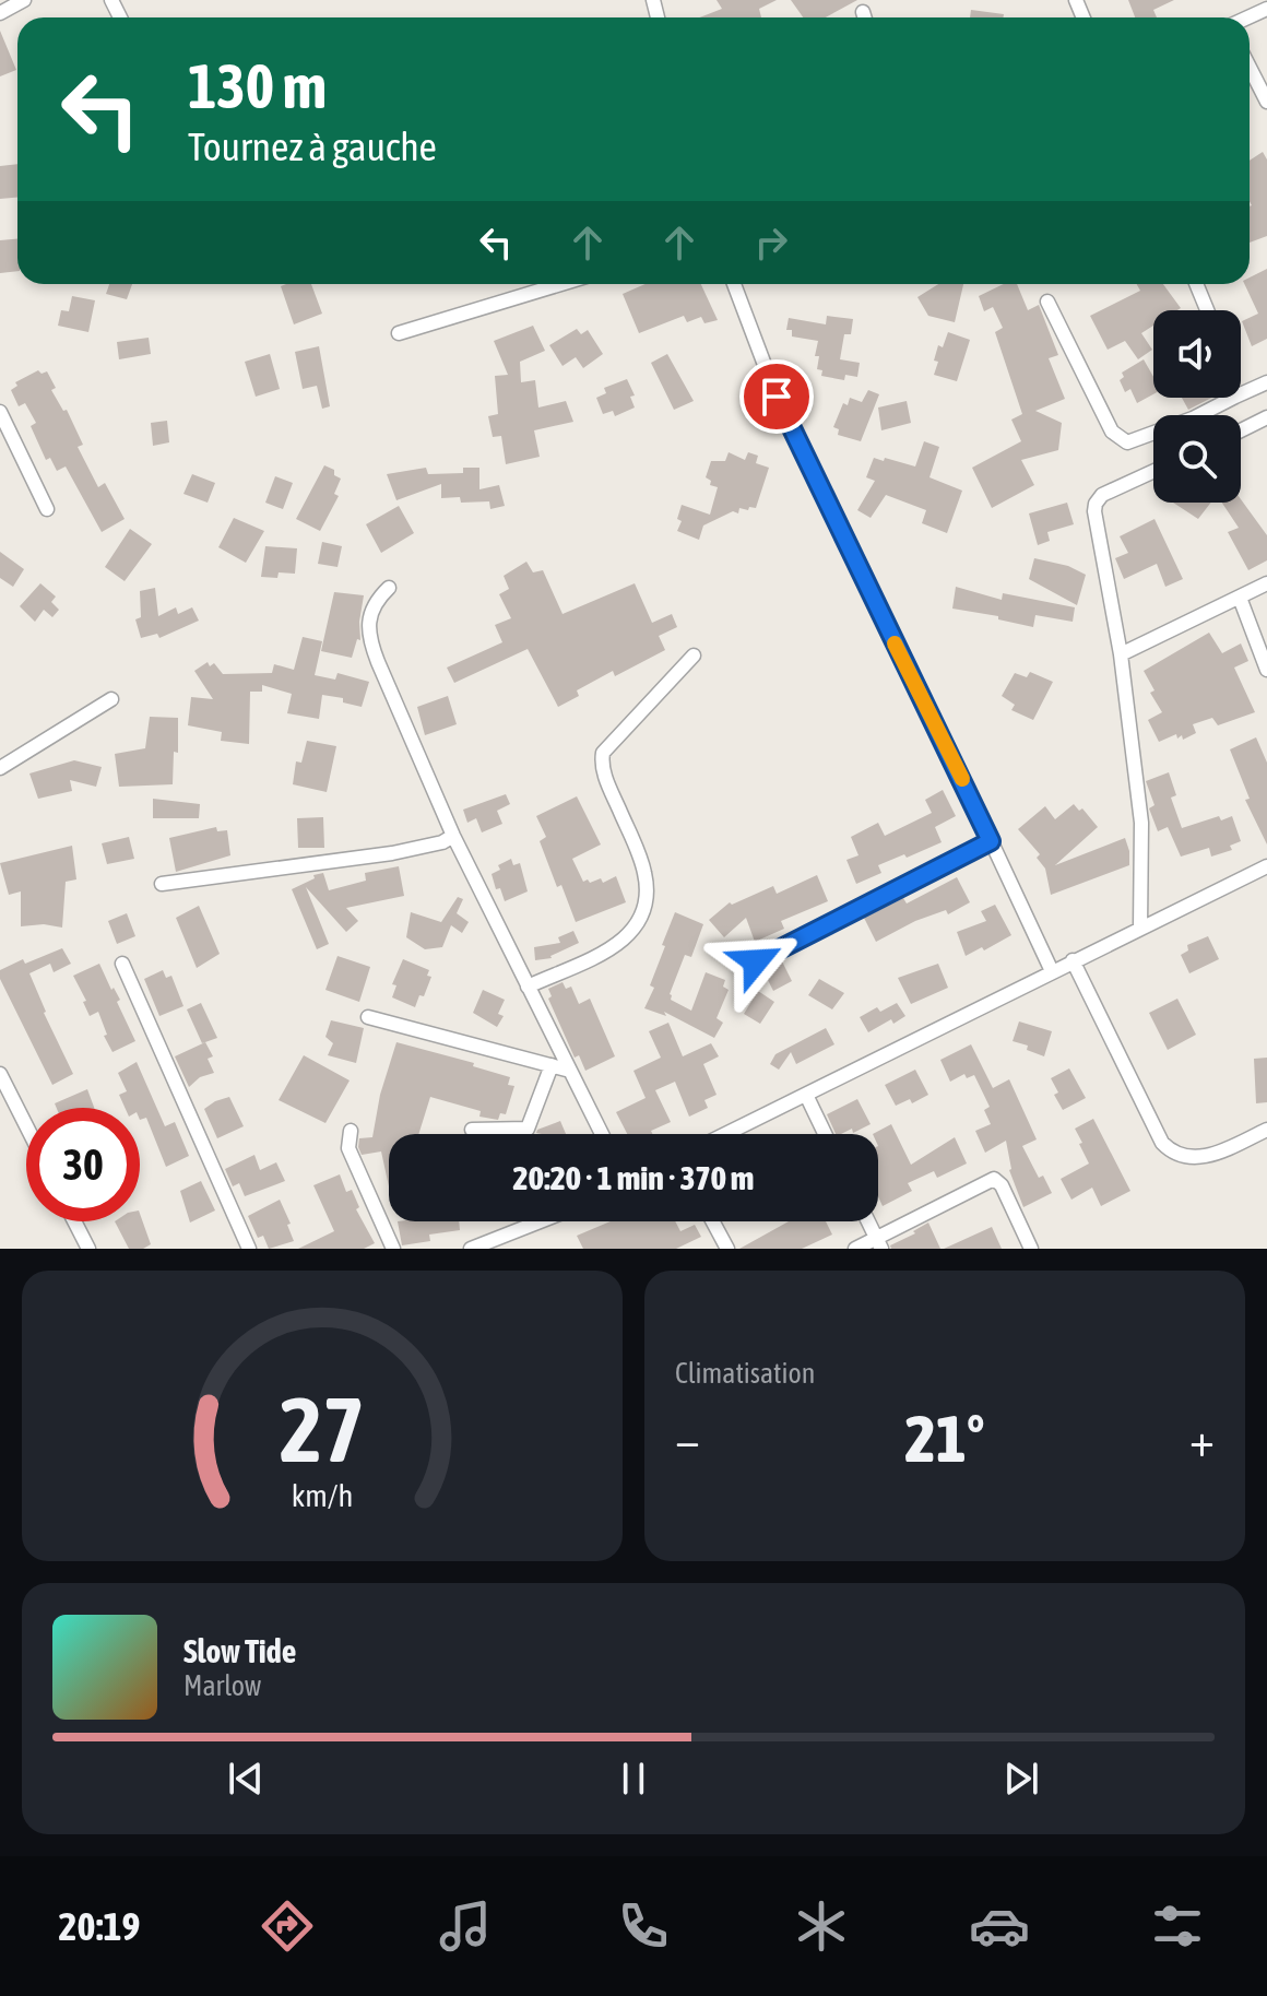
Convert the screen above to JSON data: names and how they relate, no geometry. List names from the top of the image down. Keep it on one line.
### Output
{"page":{"turn":["130 m","Tournez à gauche"],"limit":"30","trip":"20:20 · 1 min · 370 m","tile":"Climatisation","heat":["−","21°","+"],"song":["Slow Tide","Marlow"],"tabs":"20:19","gauge":["27","km/h"]}}
